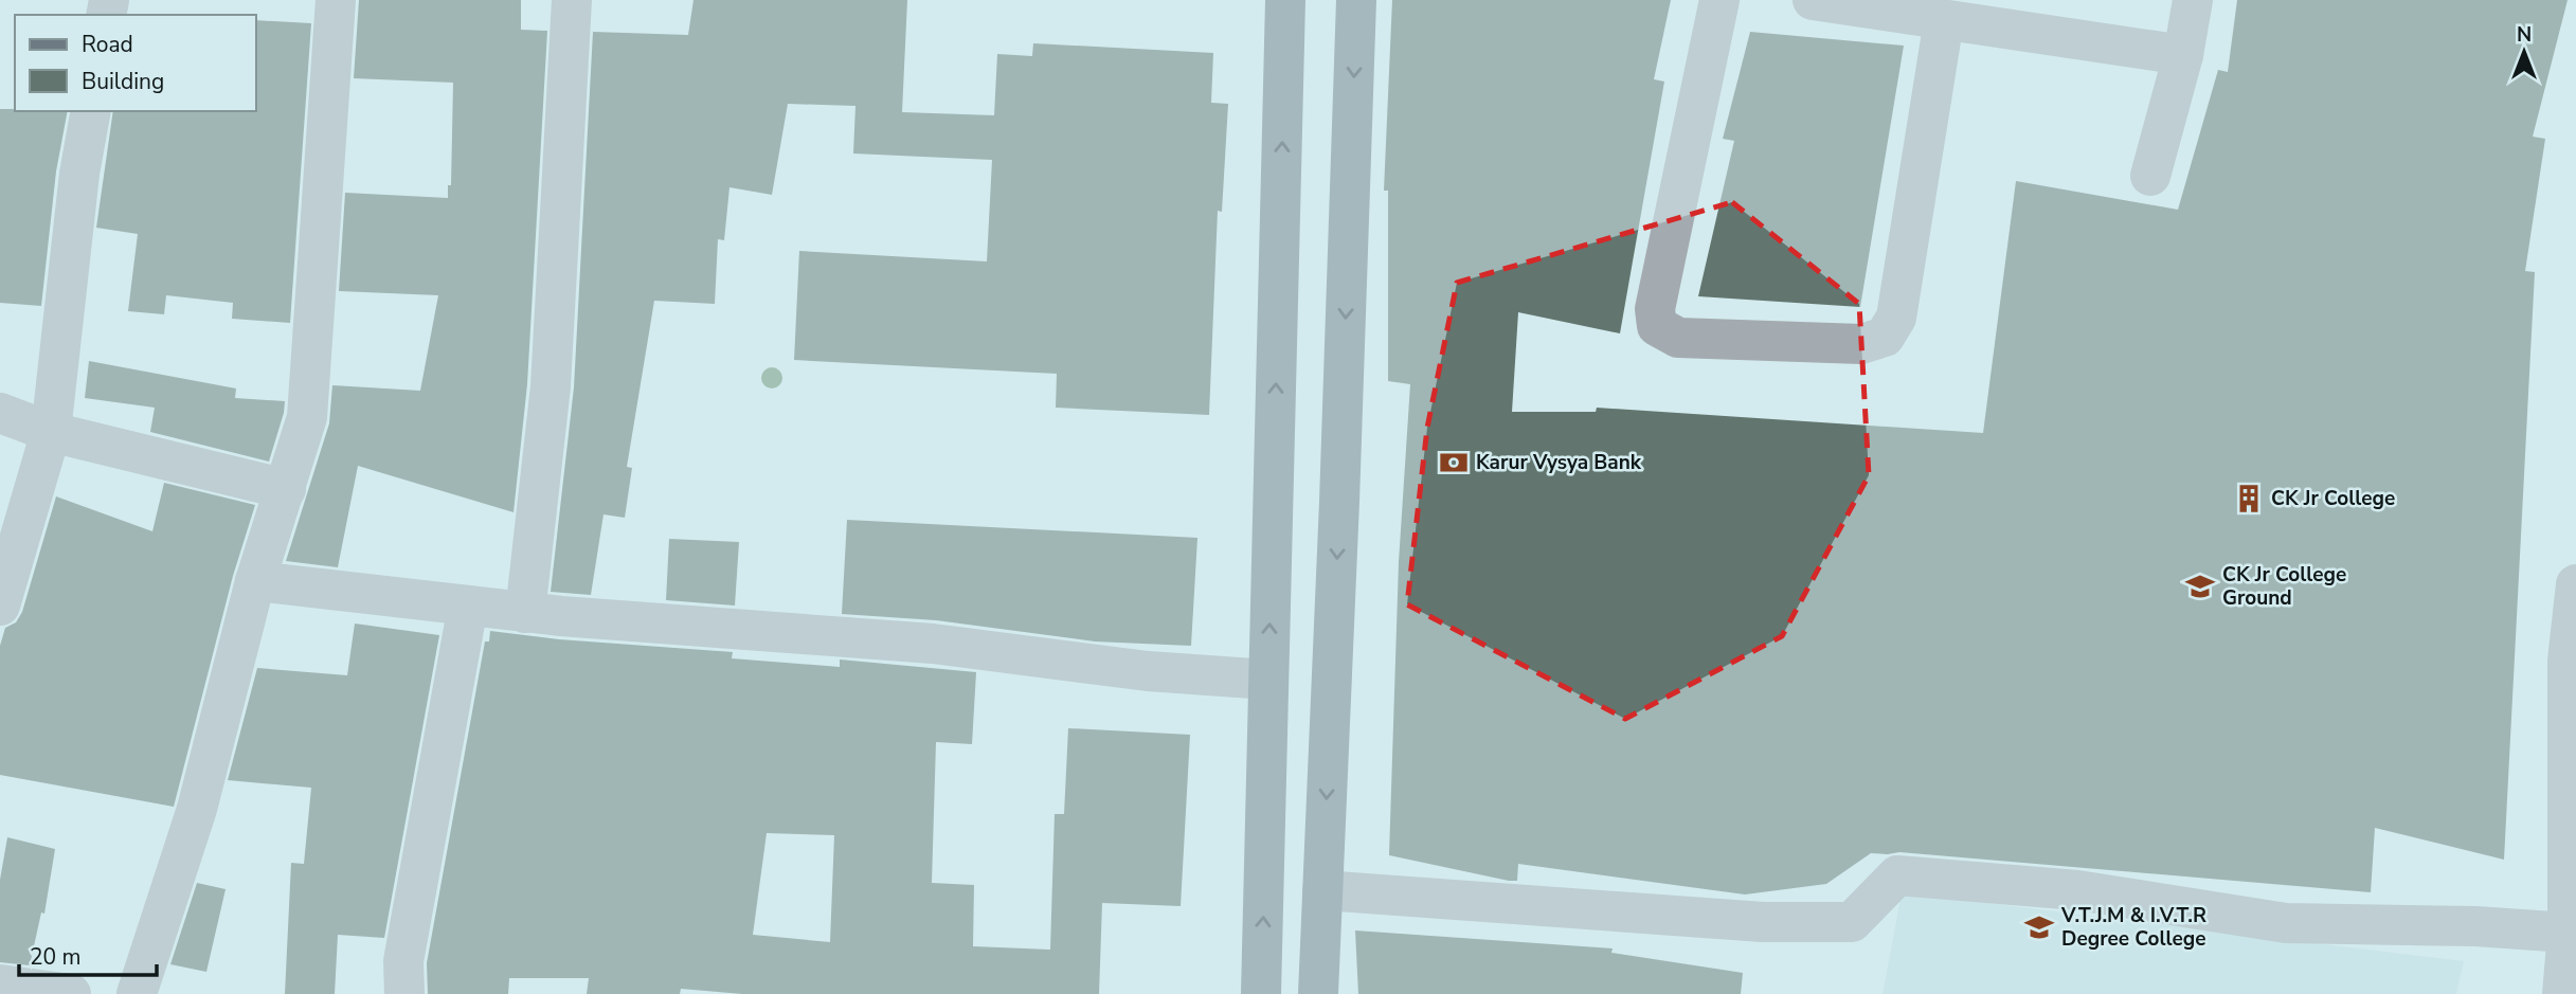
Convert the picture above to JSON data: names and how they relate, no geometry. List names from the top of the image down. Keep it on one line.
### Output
{"places":{"bank":["Karur Vysya Bank"],"building":["CK Jr College"],"school or university":["CK Jr College Ground","V.T.J.M & I.V.T.R Degree College"]},"legend":["Road","Building"],"scale_bar":"20 m","north":"top"}
